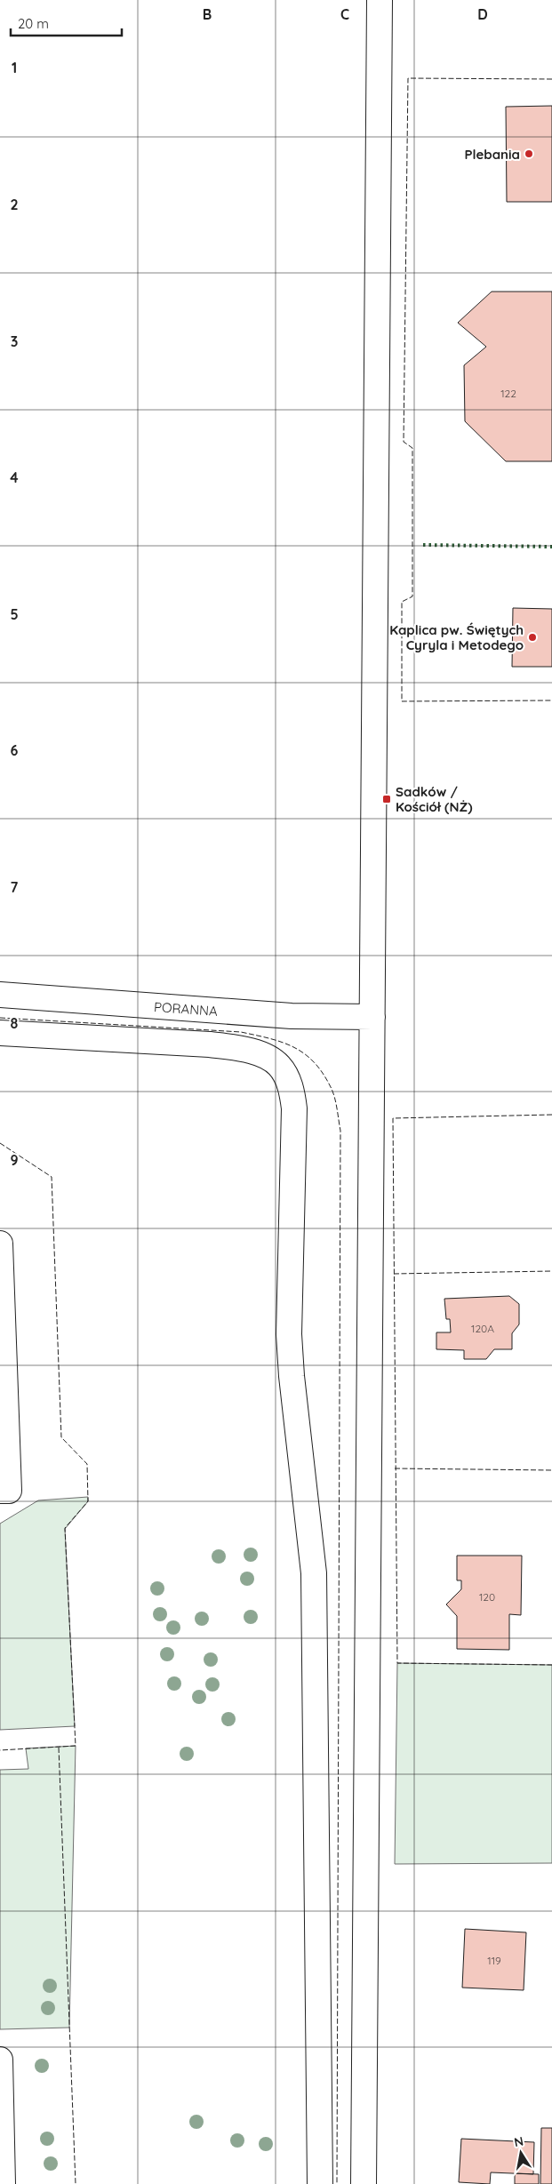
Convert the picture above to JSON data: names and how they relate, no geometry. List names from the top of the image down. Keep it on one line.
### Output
{"streets":{"street":["PORANNA"]},"places":{"other":["Plebania","Kaplica pw. Świętych Cyryla i Metodego"],"transit":["Sadków / Kościół (NŻ)"]},"house_numbers":["122","120A","120","119"],"scale_bar":"20 m","north":"top","grid":{"columns":["B","C","D"],"rows":["1","2","3","4","5","6","7","8","9"]}}
